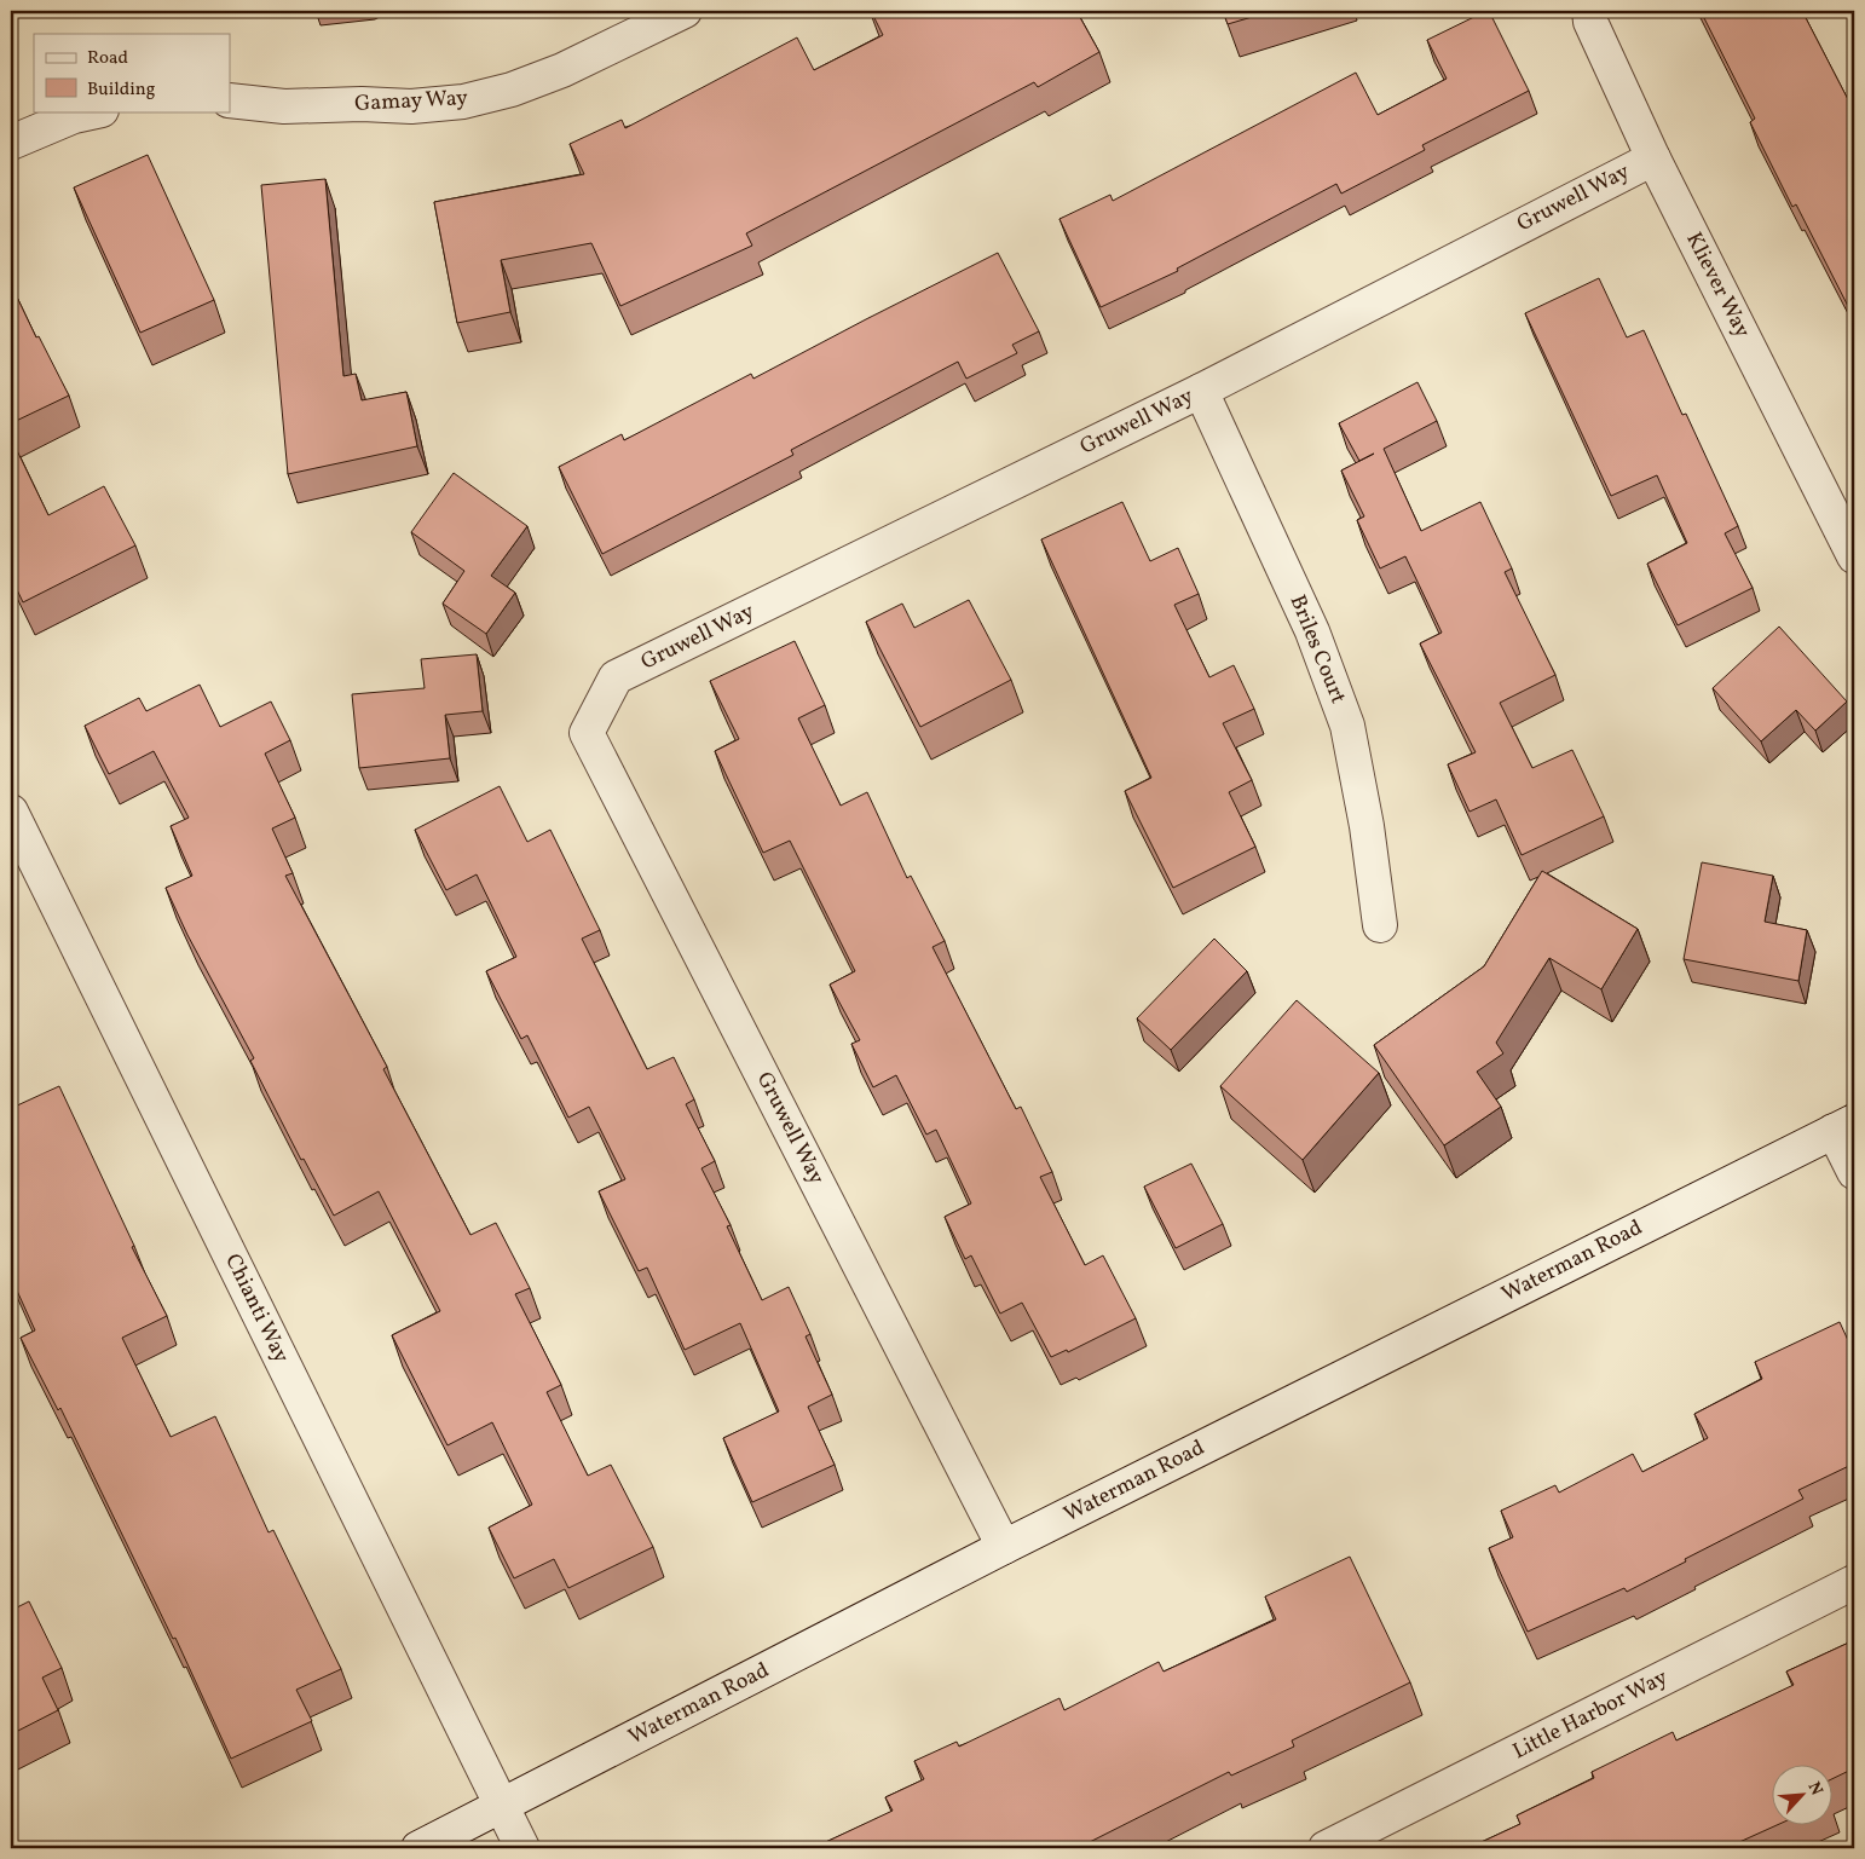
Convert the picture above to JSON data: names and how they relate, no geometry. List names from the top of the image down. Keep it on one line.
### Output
{"streets":{"street":["Gamay Way","Gruwell Way","Kliever Way","Briles Court","Waterman Road","Chianti Way","Little Harbor Way"]},"crossings":[["Gruwell Way","Kliever Way"],["Gruwell Way","Briles Court"],["Gruwell Way","Waterman Road"],["Waterman Road","Chianti Way"]],"legend":["Road","Building"],"north":"top right"}
